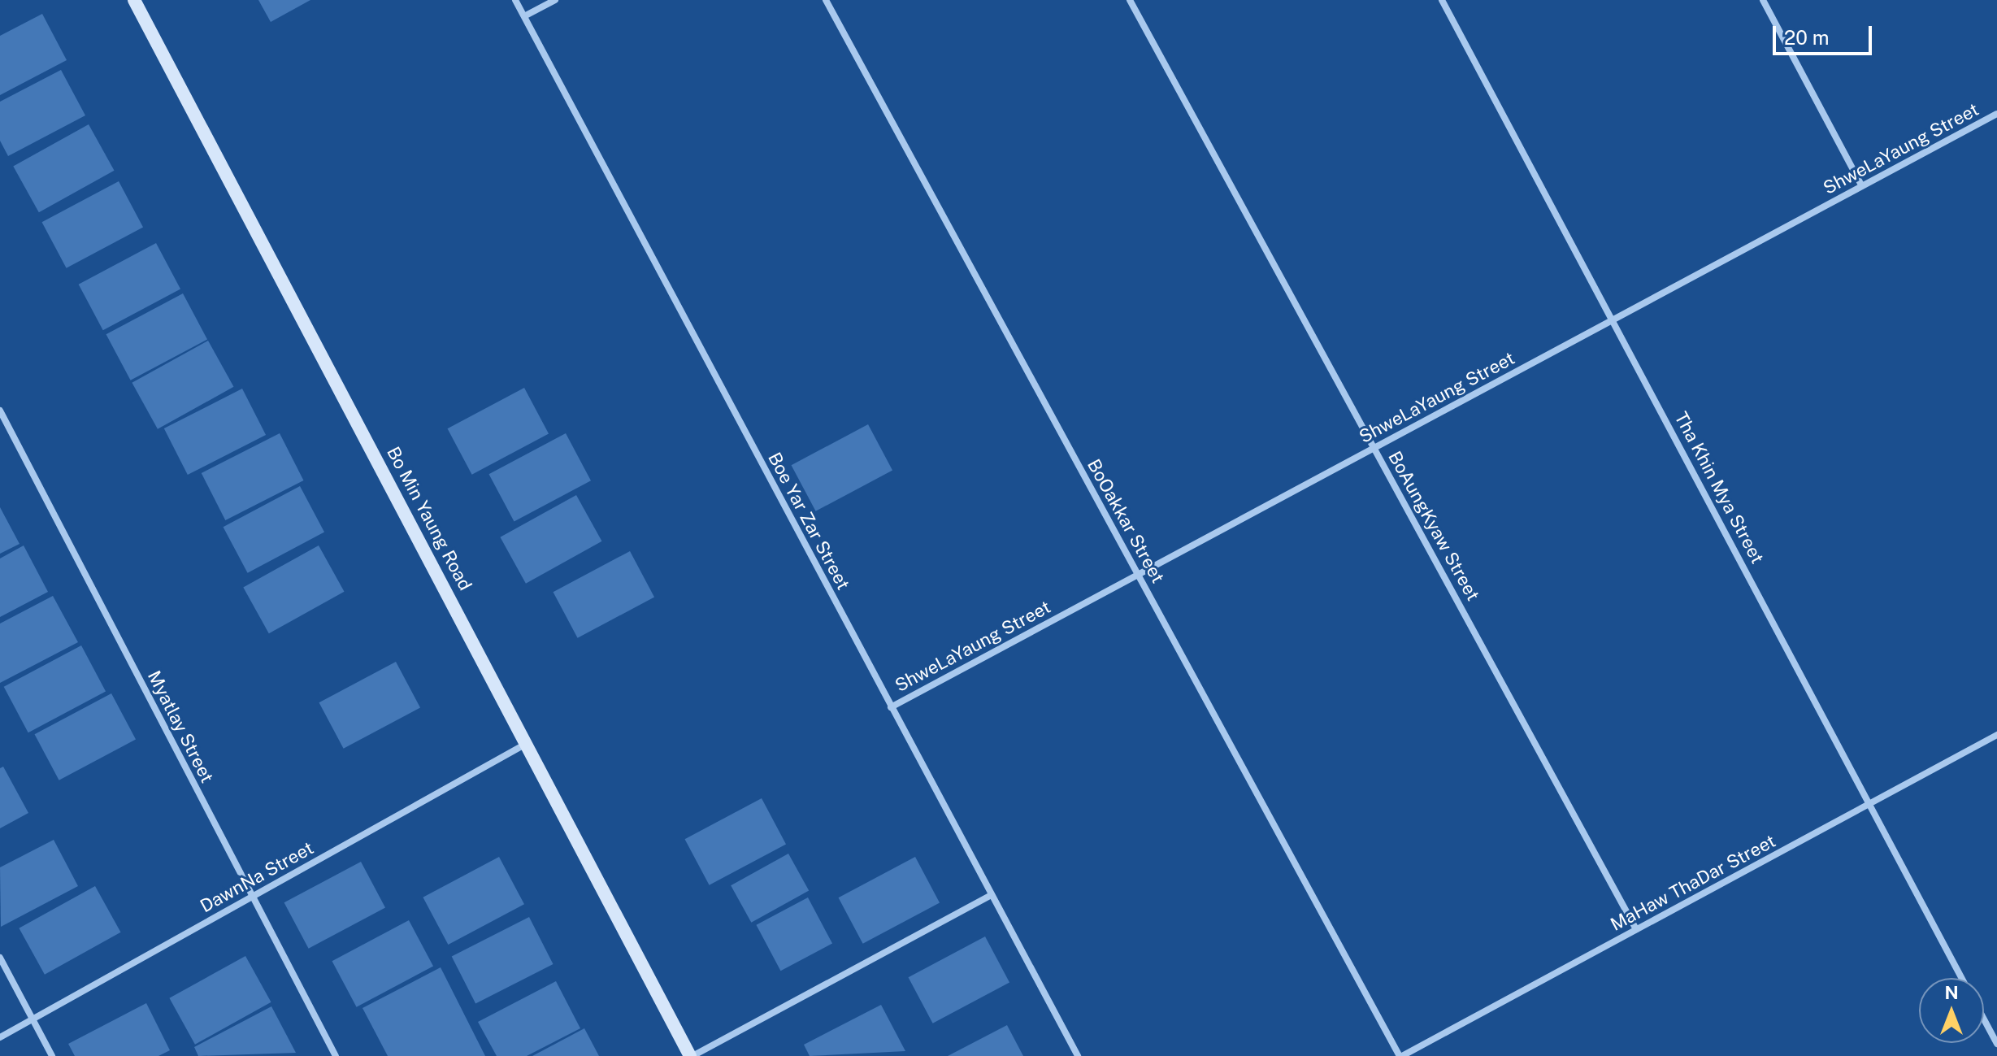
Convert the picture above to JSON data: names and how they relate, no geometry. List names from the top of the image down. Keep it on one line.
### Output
{"streets":{"street":["ShweLaYaung Street","Tha Khin Mya Street","Bo Min Yaung Road","Boe Yar Zar Street","BoOakkar Street","BoAungKyaw Street","Myatlay Street","DawnNa Street","MaHaw ThaDar Street"]},"crossings":[["ShweLaYaung Street","Tha Khin Mya Street"],["ShweLaYaung Street","Boe Yar Zar Street"],["ShweLaYaung Street","BoOakkar Street"],["ShweLaYaung Street","BoAungKyaw Street"],["Tha Khin Mya Street","MaHaw ThaDar Street"],["Bo Min Yaung Road","DawnNa Street"],["BoOakkar Street","MaHaw ThaDar Street"],["BoAungKyaw Street","MaHaw ThaDar Street"],["Myatlay Street","DawnNa Street"]],"scale_bar":"20 m","north":"top"}
